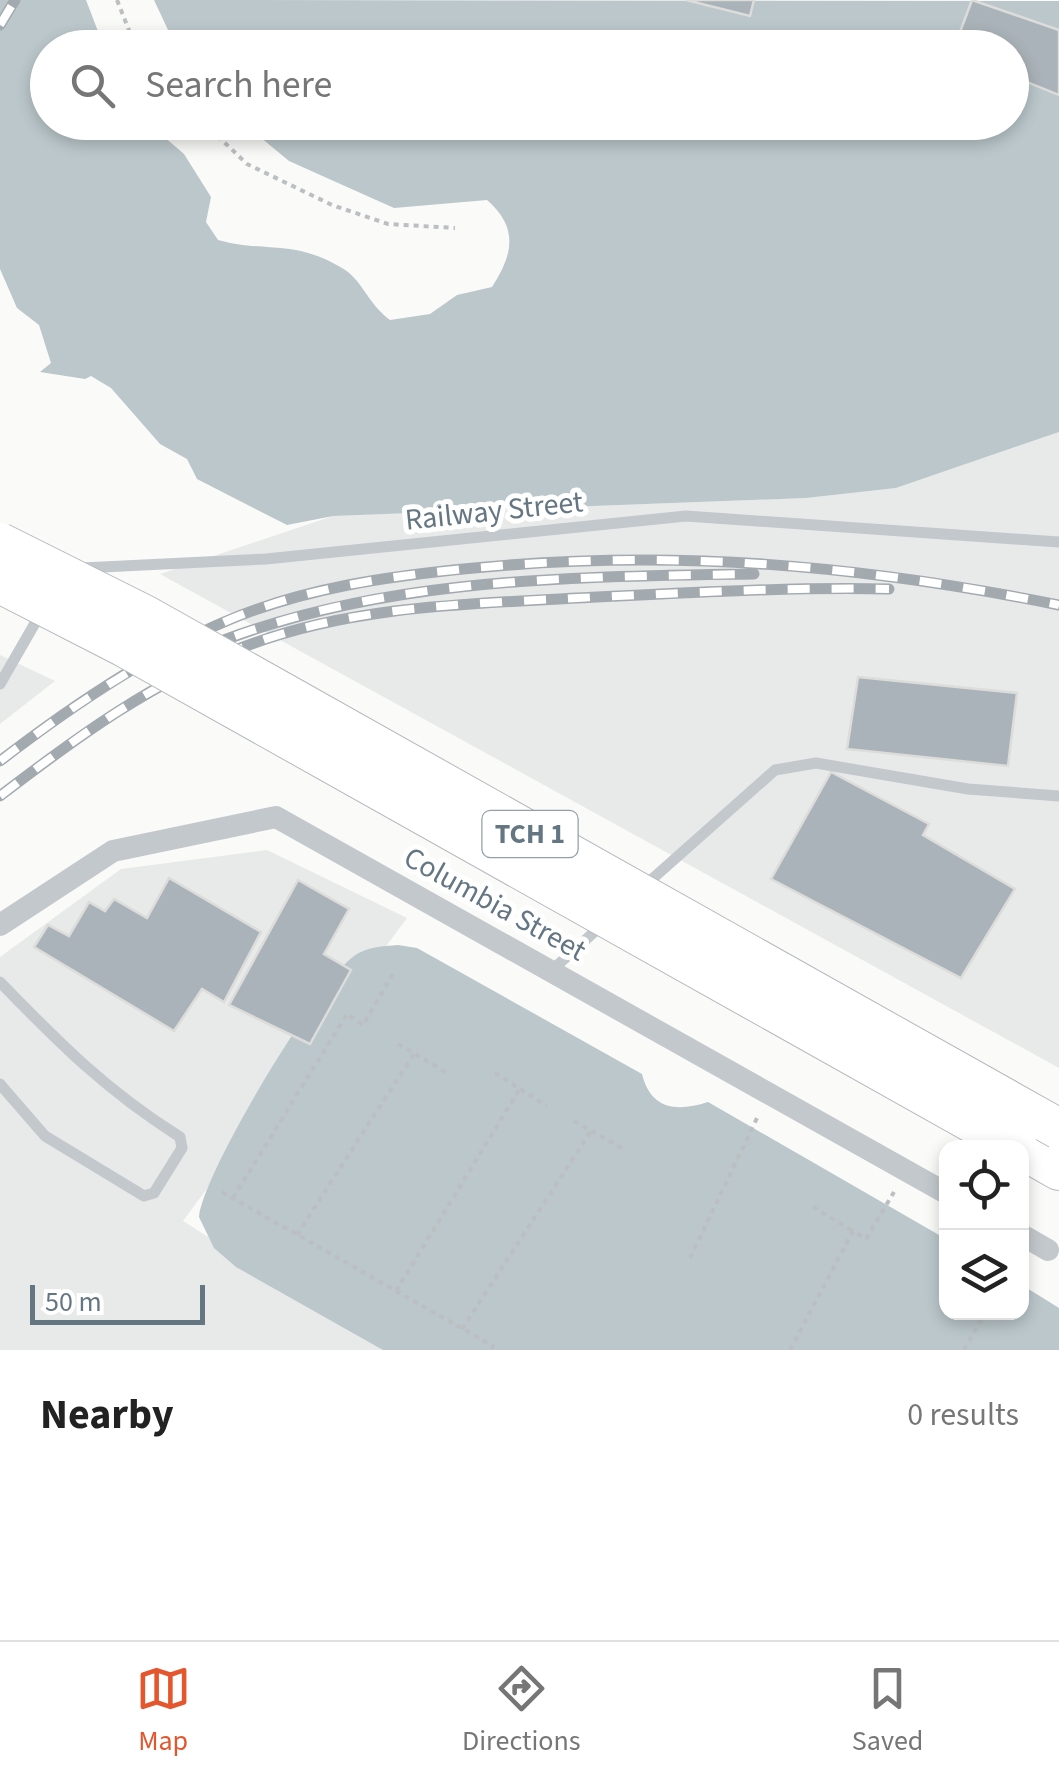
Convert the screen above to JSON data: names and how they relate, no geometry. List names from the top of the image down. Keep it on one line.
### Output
{"streets":{"highway":["TCH 1"],"street":["Columbia Street"],"lane":["Railway Street"]},"scale_bar":"50 m","page":{"search":"Search here","scale":"50 m","heading":["Nearby","0 results"],"nav":["Map","Directions","Saved"]}}
